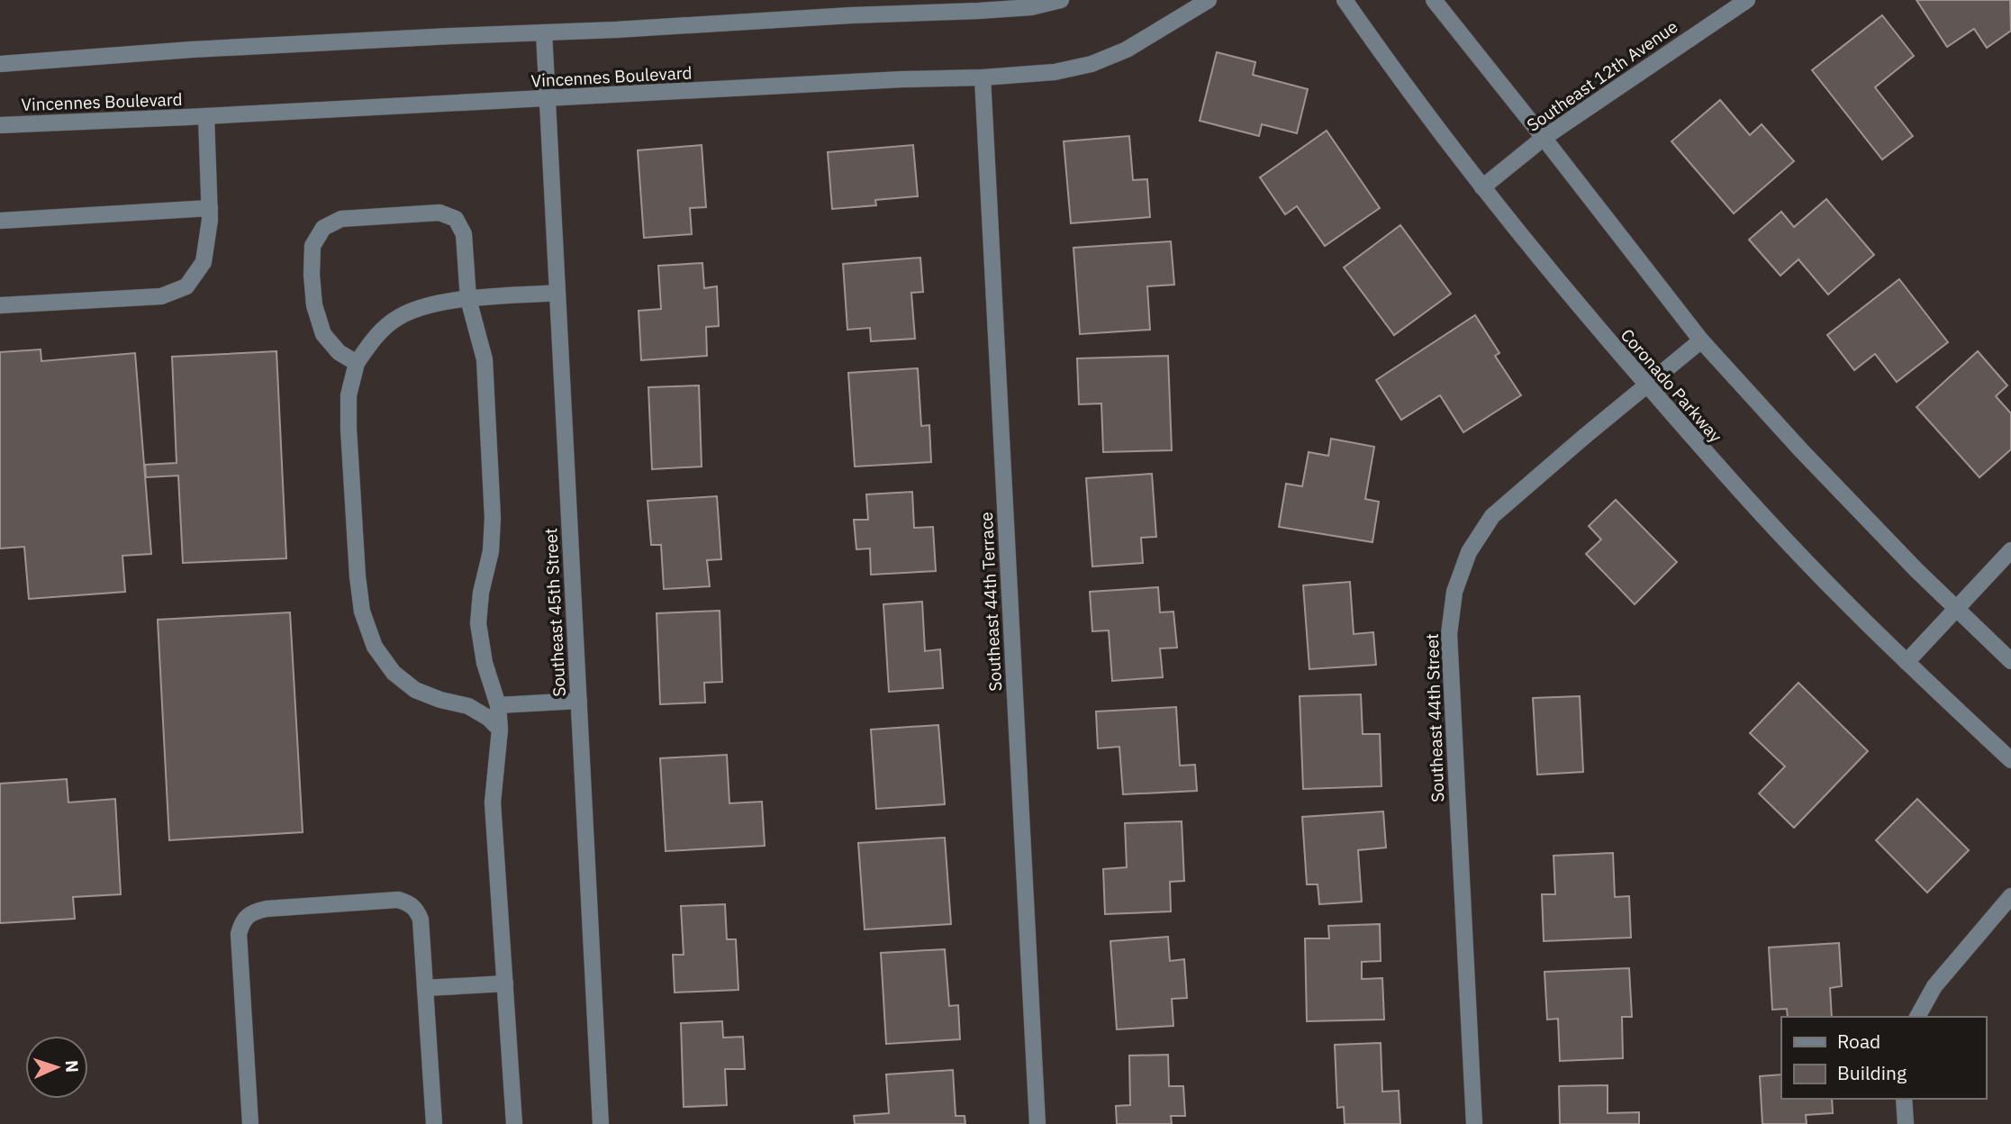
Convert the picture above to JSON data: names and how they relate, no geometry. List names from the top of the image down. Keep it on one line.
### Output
{"streets":{"street":["Southeast 12th Avenue","Vincennes Boulevard","Coronado Parkway","Southeast 44th Terrace","Southeast 45th Street","Southeast 44th Street"]},"crossings":[["Southeast 12th Avenue","Coronado Parkway"],["Vincennes Boulevard","Southeast 44th Terrace"],["Vincennes Boulevard","Southeast 45th Street"],["Coronado Parkway","Southeast 44th Street"]],"legend":["Road","Building"],"north":"right"}
